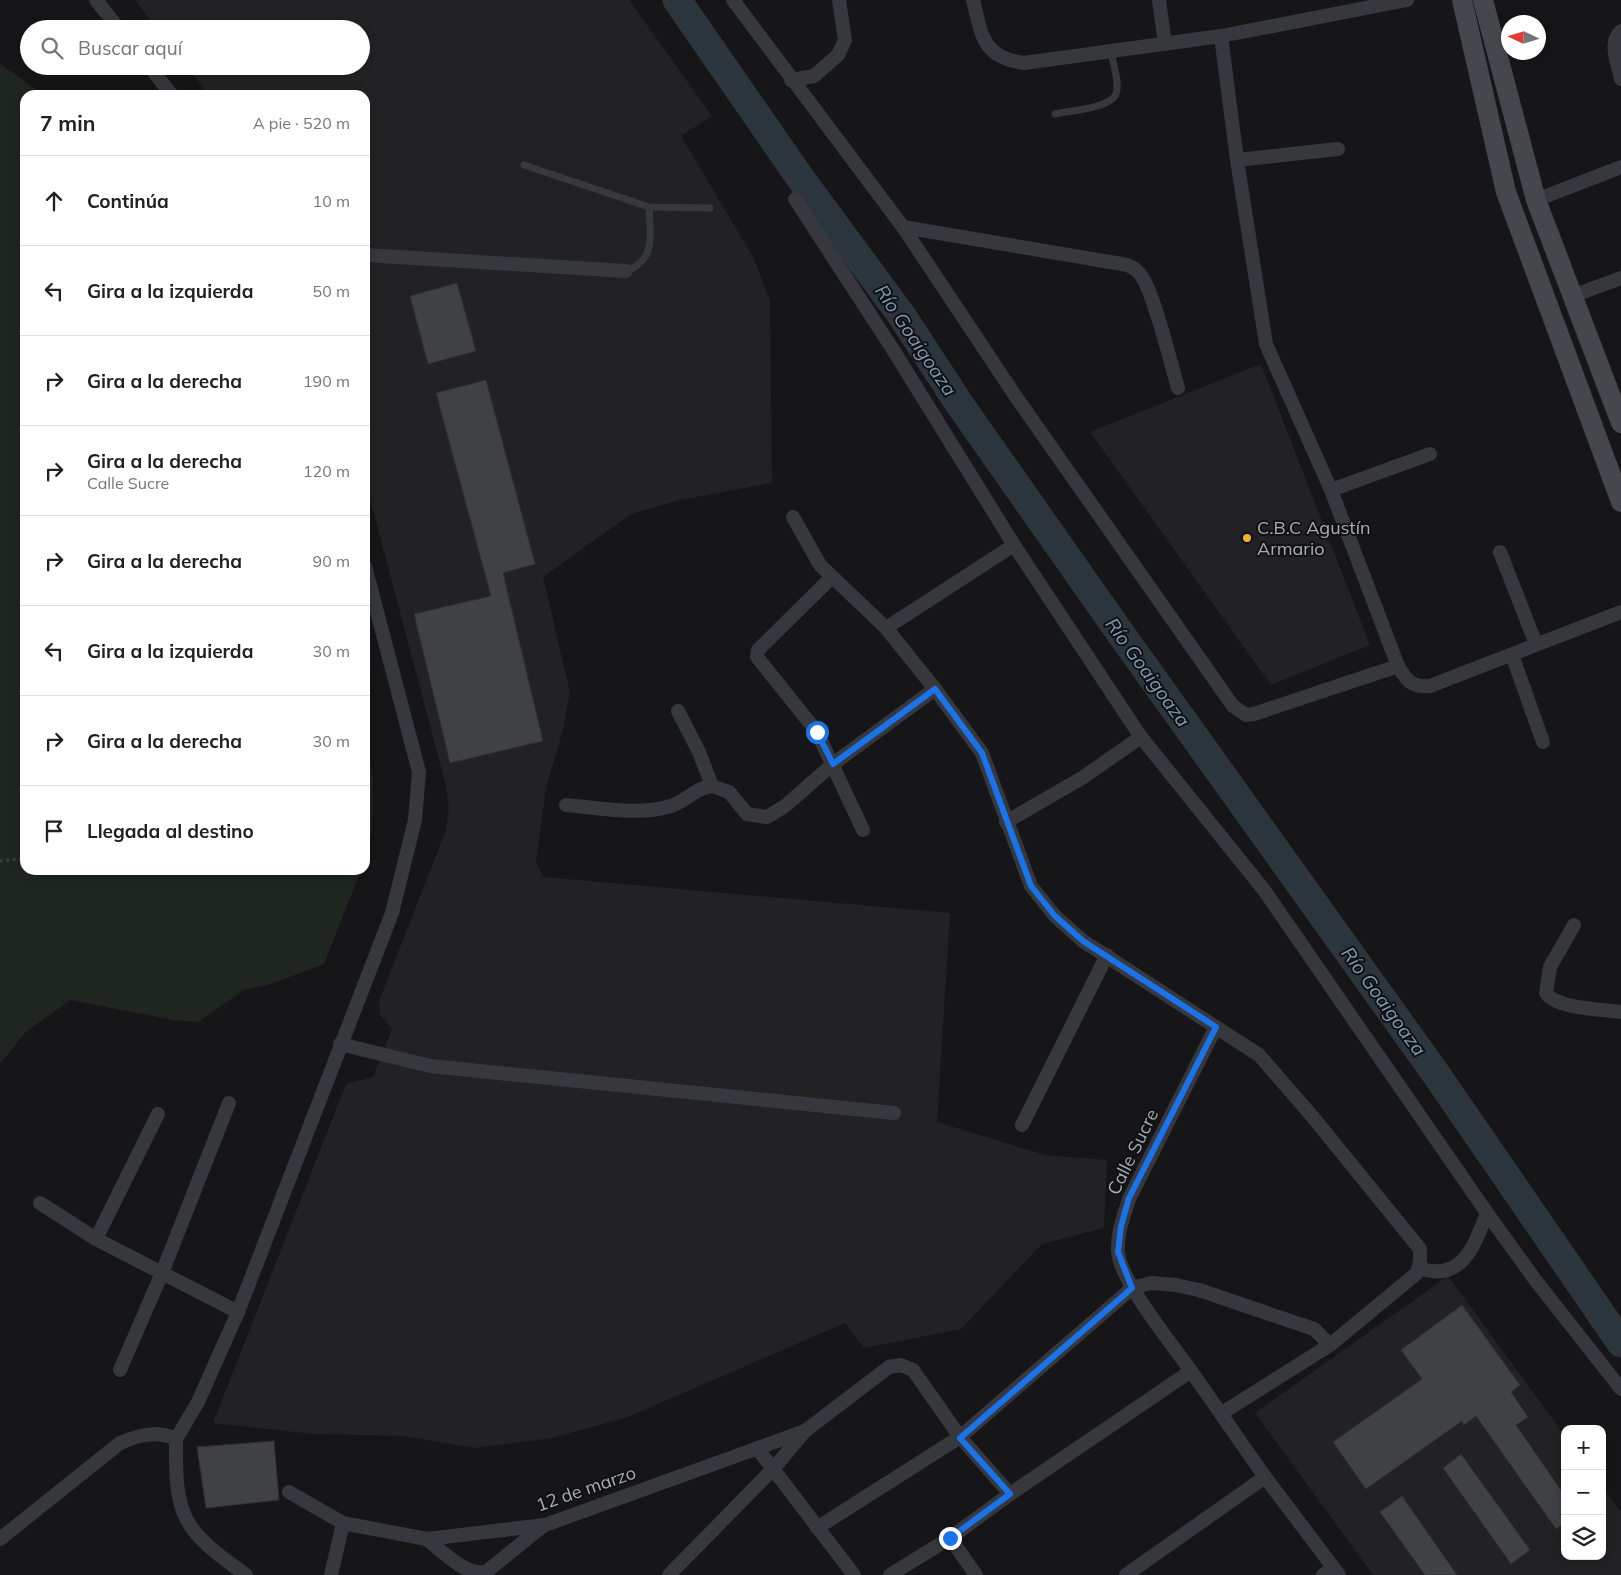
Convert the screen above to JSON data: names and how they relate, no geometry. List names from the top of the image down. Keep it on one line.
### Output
{"streets":{"street":["Calle Sucre","12 de marzo"]},"water":["Río Goaigoaza"],"places":["C.B.C Agustín Armario"],"north":"left","page":{"search":"Buscar aquí","heading":["7 min","A pie · 520 m"],"list":[["Continúa","10 m"],["Gira a la izquierda","50 m"],["Gira a la derecha","190 m"],["Gira a la derecha","Calle Sucre","120 m"],["Gira a la derecha","90 m"],["Gira a la izquierda","30 m"],["Gira a la derecha","30 m"],"Llegada al destino"],"map_buttons":["+","−"]}}
